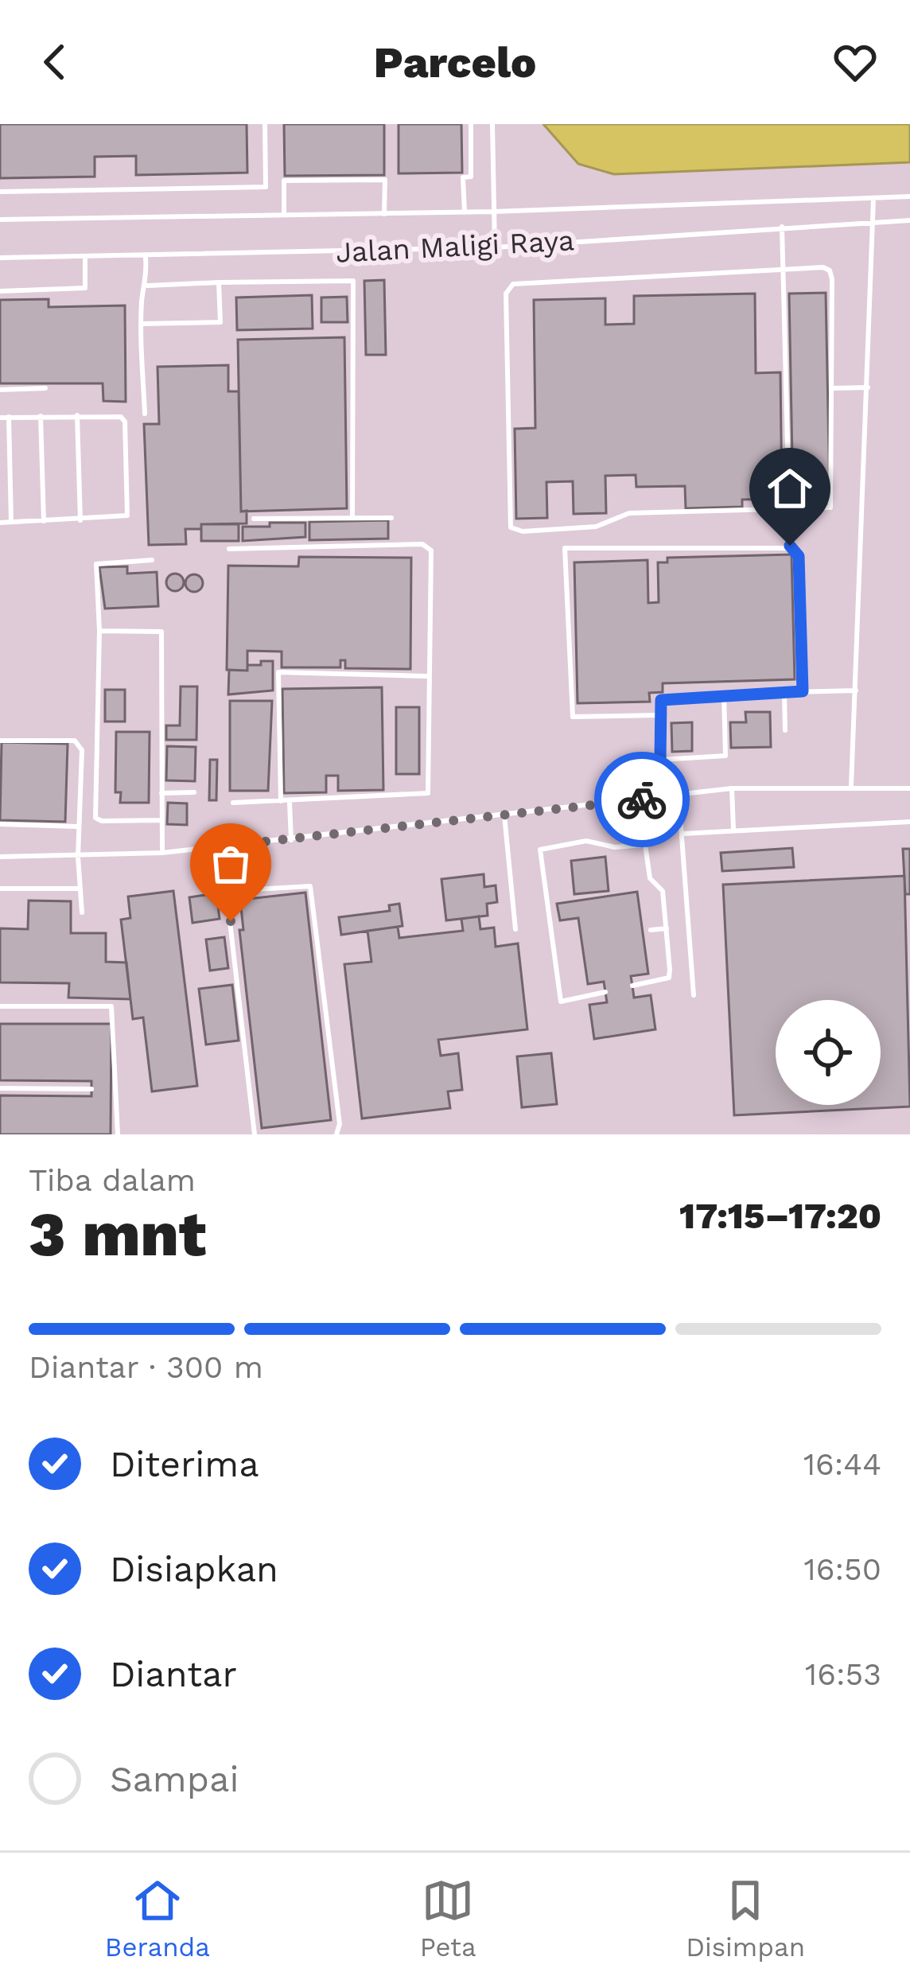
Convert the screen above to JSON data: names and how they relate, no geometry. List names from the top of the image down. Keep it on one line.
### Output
{"streets":{"lane":["Jalan Maligi Raya"]},"page":{"header":"Parcelo","heading":["3 mnt","Tiba dalam","17:15–17:20"],"bar":"Diantar · 300 m","list":[["Diterima","16:44"],["Disiapkan","16:50"],["Diantar","16:53"],"Sampai"],"tabs":["Beranda","Peta","Disimpan"]}}
